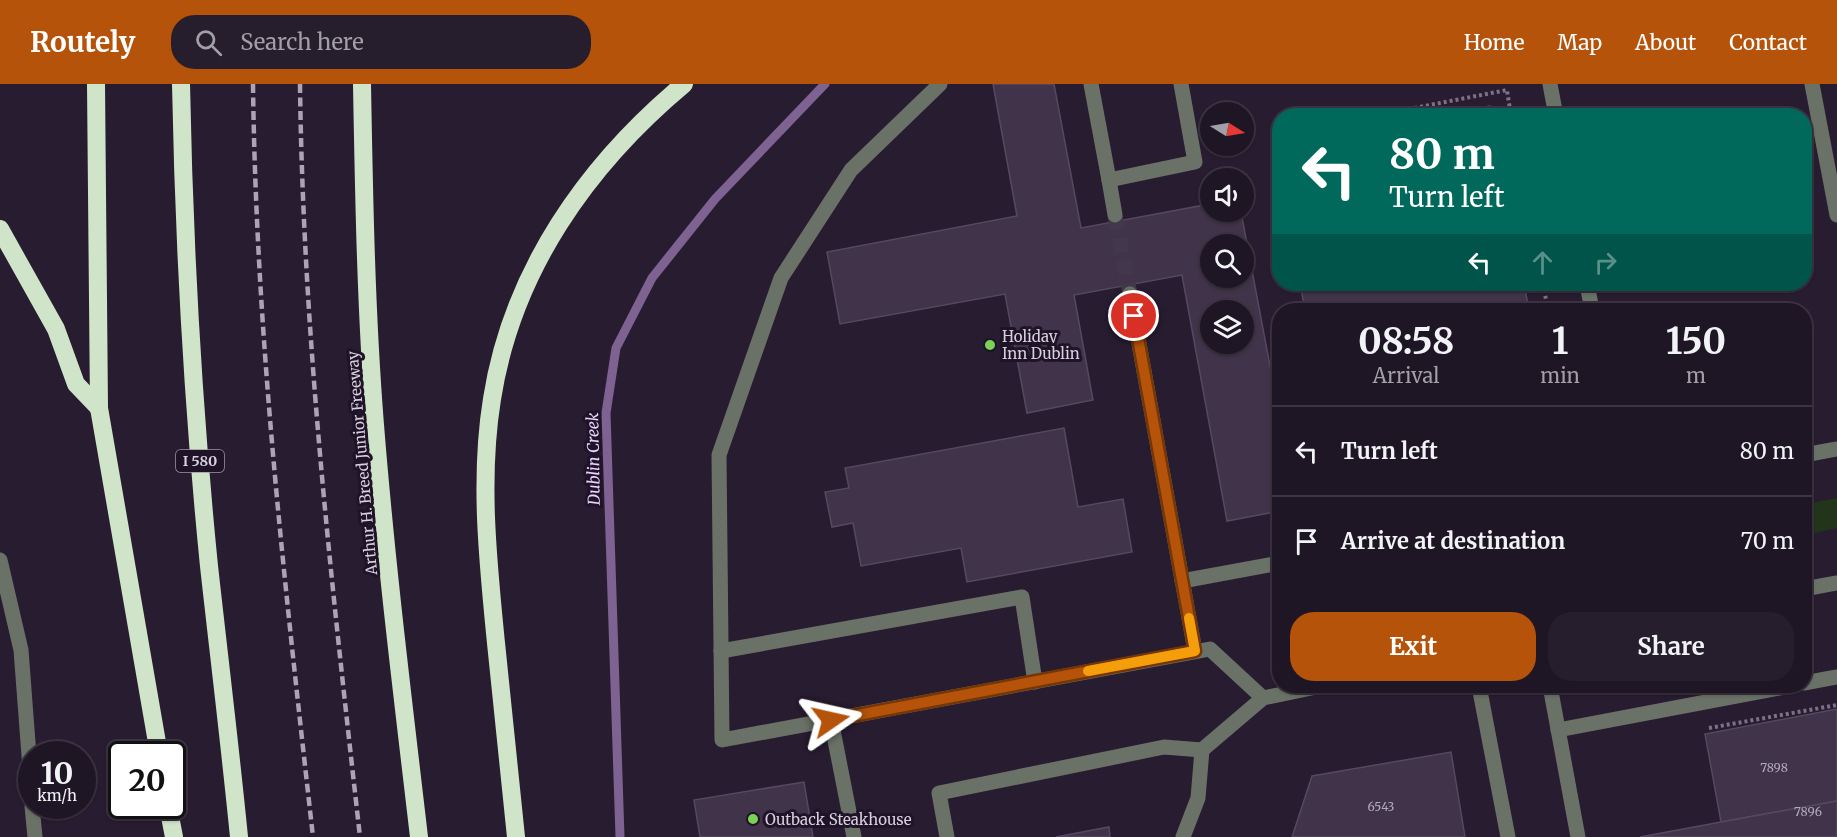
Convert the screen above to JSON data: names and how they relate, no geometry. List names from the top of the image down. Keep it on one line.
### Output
{"streets":{"highway":["I 580","Arthur H. Breed Junior Freeway"]},"water":["Dublin Creek"],"places":["Holiday Inn Dublin","Outback Steakhouse"],"house_numbers":["7898","6543","7896"],"north":"right","page":{"header":"Routely","search":"Search here","nav":["Home","Map","About","Contact"],"turn":["80 m","Turn left"],"eta":["08:58","Arrival","1","min","150","m"],"list":[{"name":"Turn left","value":"80 m"},{"name":"Arrive at destination","value":"70 m"}],"buttons":["Exit","Share"],"speed":"10 km/h","limit":"20"}}
